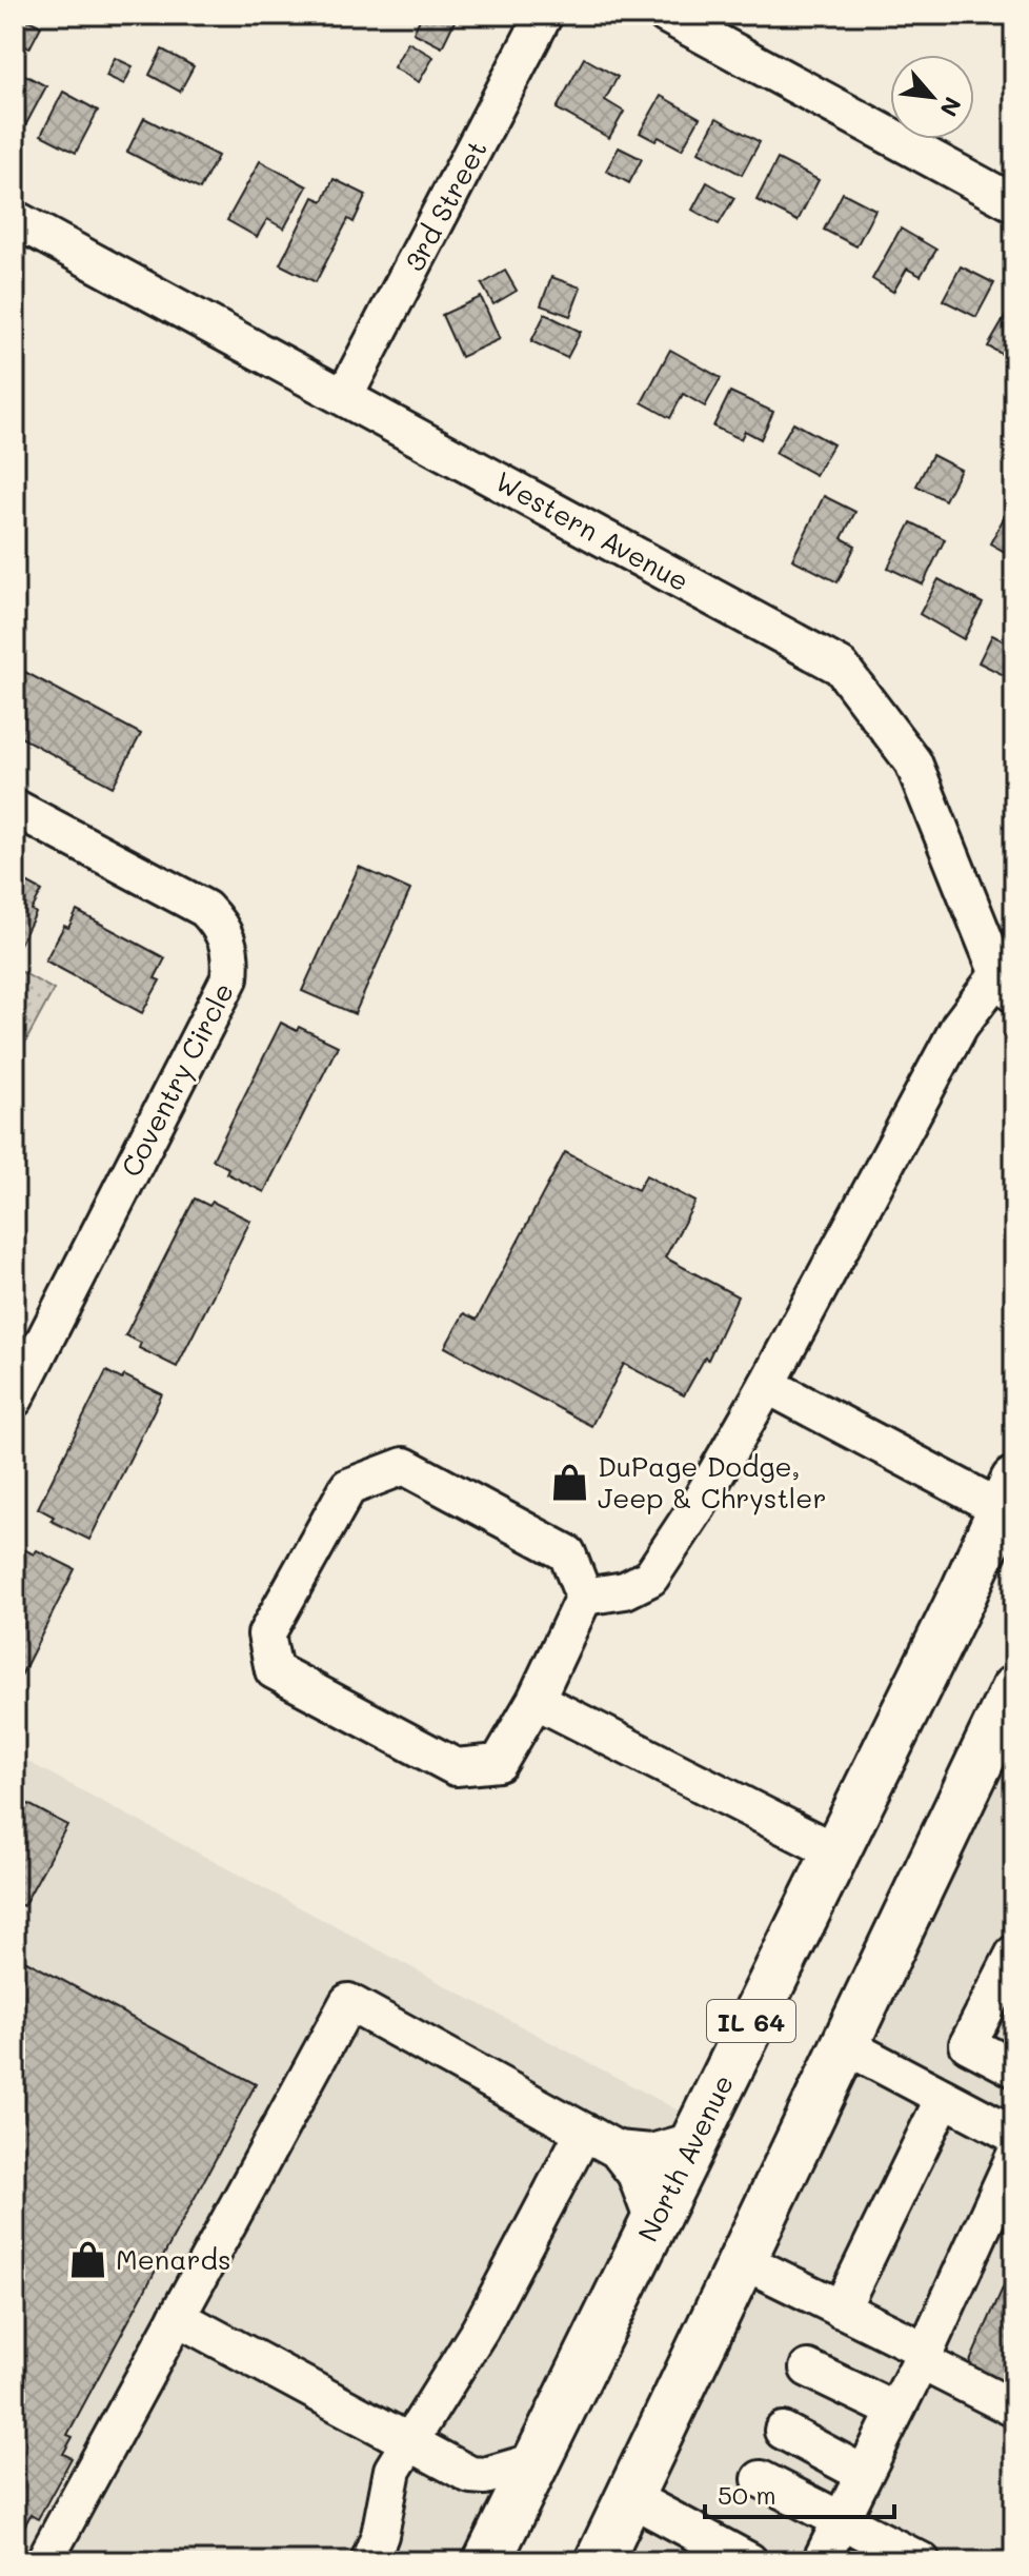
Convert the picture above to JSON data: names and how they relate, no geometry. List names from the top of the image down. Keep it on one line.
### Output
{"streets":{"main road":["IL 64","North Avenue"],"street":["3rd Street","Western Avenue","Coventry Circle"]},"crossings":[["3rd Street","Western Avenue"]],"places":{"shop":["DuPage Dodge, Jeep & Chrystler","Menards"]},"scale_bar":"50 m","north":"bottom right"}
